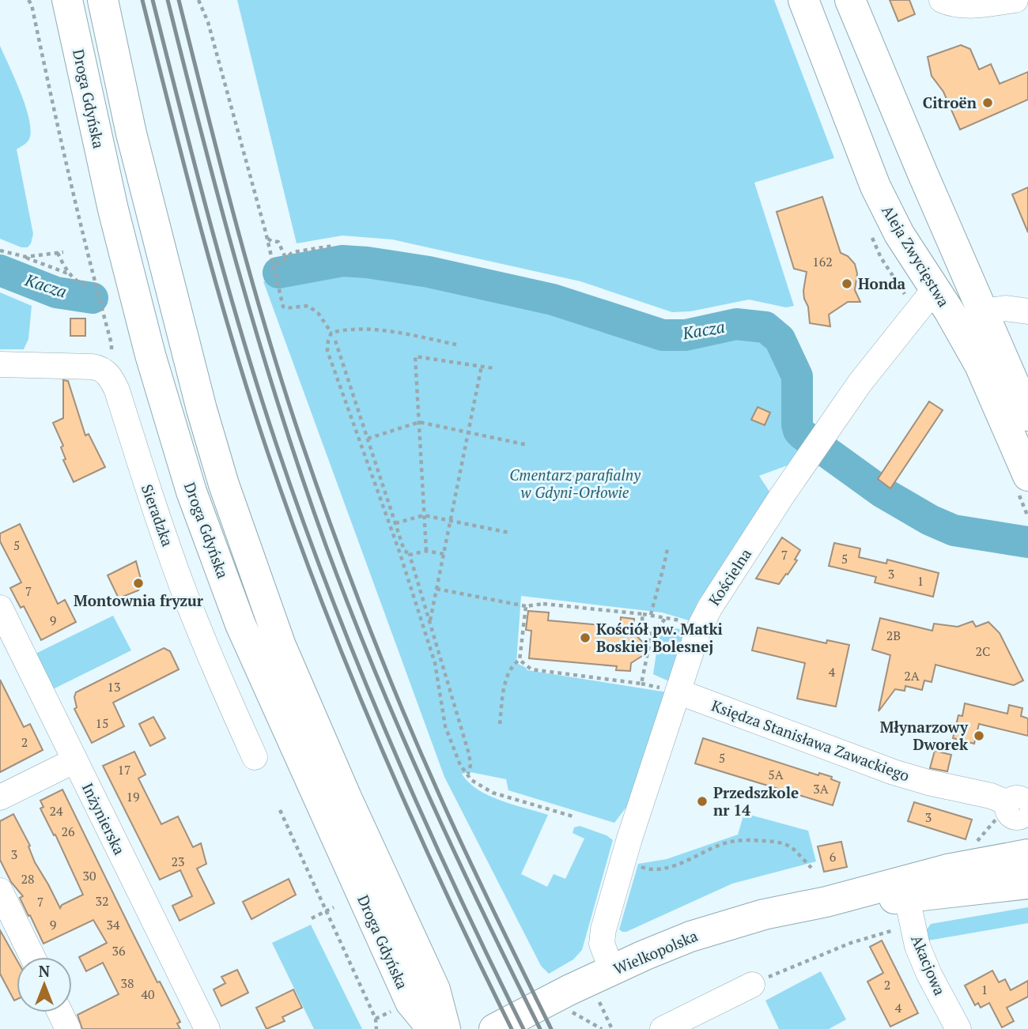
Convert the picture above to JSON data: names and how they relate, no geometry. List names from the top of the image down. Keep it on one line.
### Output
{"streets":{"main road":["Droga Gdyńska","Aleja Zwycięstwa","Wielkopolska"],"street":["Sieradzka","Kościelna","Księdza Stanisława Zawackiego","Inżynierska","Akacjowa"]},"crossings":[["Aleja Zwycięstwa","Kościelna"],["Kościelna","Księdza Stanisława Zawackiego"],["Kościelna","Wielkopolska"],["Wielkopolska","Akacjowa"]],"water":["Kacza"],"parks":["Cmentarz parafialny w Gdyni-Orłowie"],"places":["Citroën","Honda","Montownia fryzur","Kościół pw. Matki Boskiej Bolesnej","Młynarzowy Dworek","Przedszkole nr 14"],"house_numbers":["162","5","7","5","3","1","7","9","2B","2C","4","2A","13","15","2","5","17","5A","3A","19","24","3","26","3","6","23","30","28","32","7","9","34","36","38","2","1","40","4"],"north":"top"}
